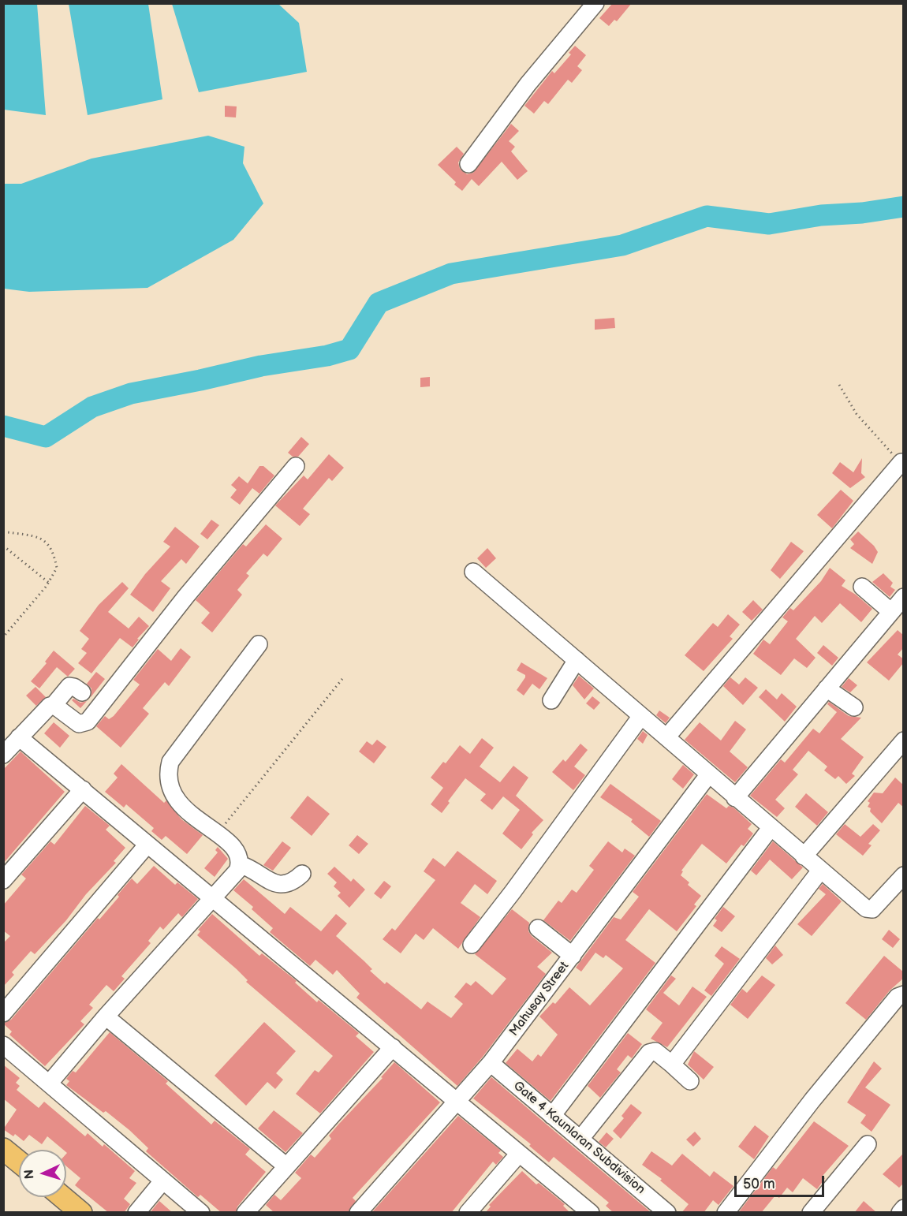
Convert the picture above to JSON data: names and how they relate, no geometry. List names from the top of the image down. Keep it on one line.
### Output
{"streets":{"street":["Mahusay Street","Gate 4 Kaunlaran Subdivision"]},"crossings":[["Mahusay Street","Gate 4 Kaunlaran Subdivision"]],"scale_bar":"50 m","north":"left"}
